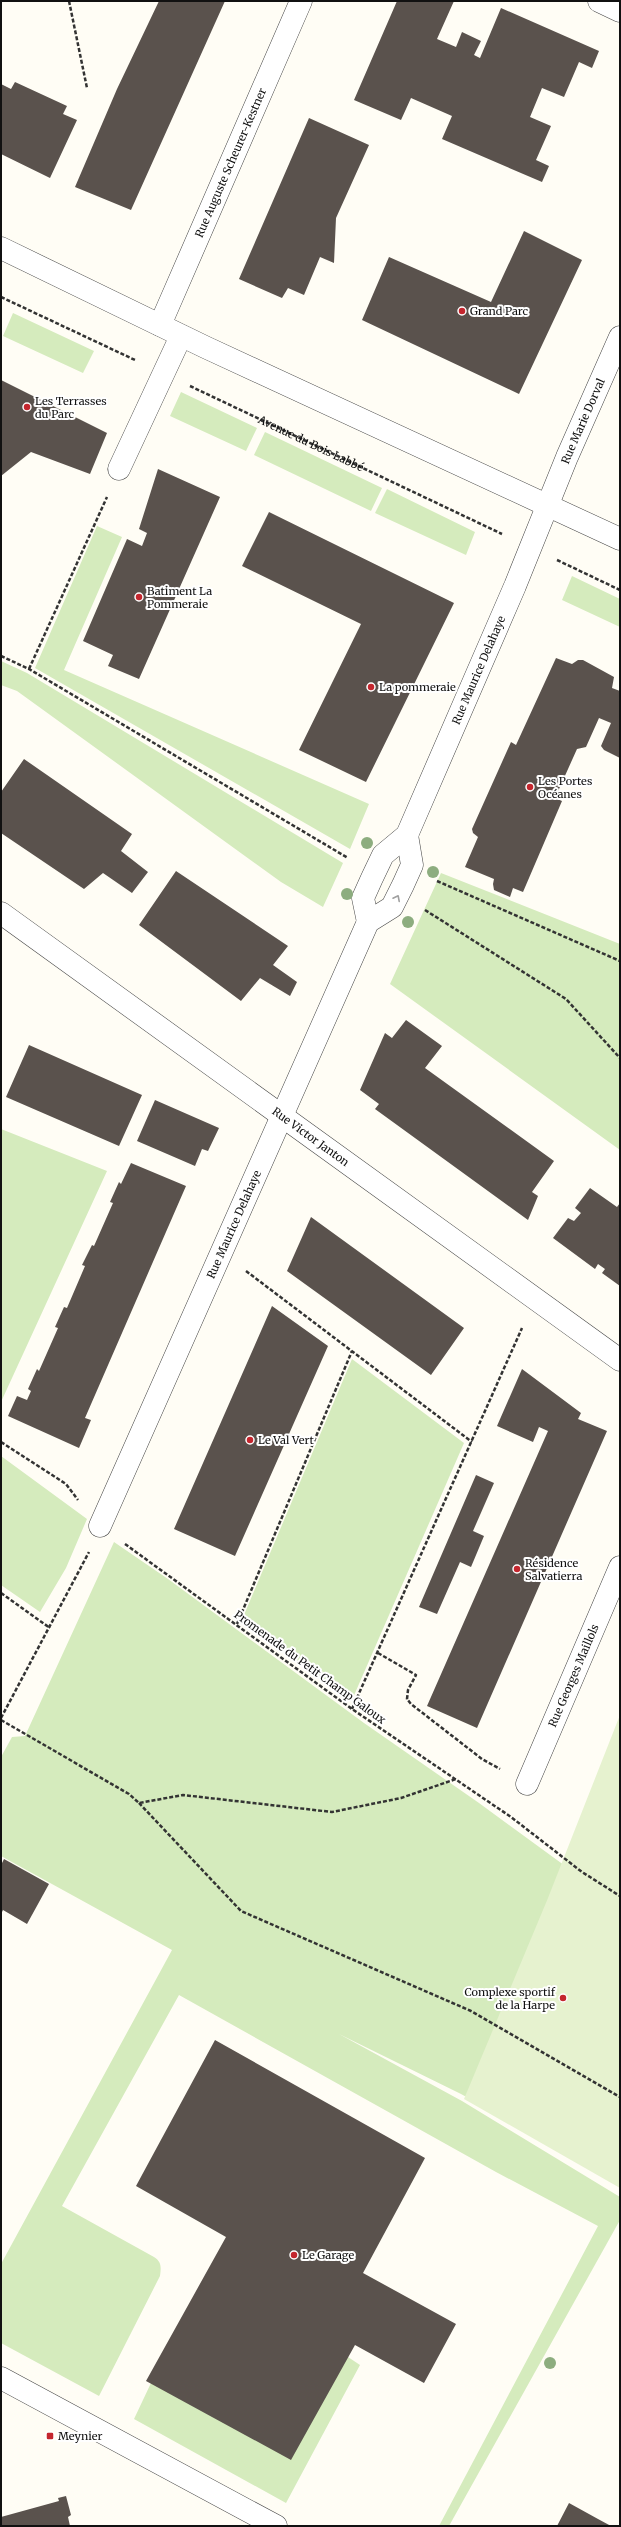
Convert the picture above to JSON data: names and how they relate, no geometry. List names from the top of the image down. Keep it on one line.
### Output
{"streets":{"street":["Rue Auguste Scheurer-Kestner","Rue Marie Dorval","Rue Maurice Delahaye","Rue Victor Janton","Rue Georges Maillols"],"path":["Avenue du Bois Labbé","Promenade du Petit Champ Galoux"]},"crossings":[["Rue Marie Dorval","Rue Maurice Delahaye"],["Avenue du Bois Labbé","Rue Maurice Delahaye"],["Rue Maurice Delahaye","Rue Victor Janton"],["Rue Maurice Delahaye","Promenade du Petit Champ Galoux"]],"places":{"other":["Grand Parc","Les Terrasses du Parc","Batiment La Pommeraie","La pommeraie","Les Portes Océanes","Le Val Vert","Résidence Salvatierra","Complexe sportif de la Harpe","Le Garage"],"transit":["Meynier"]}}
